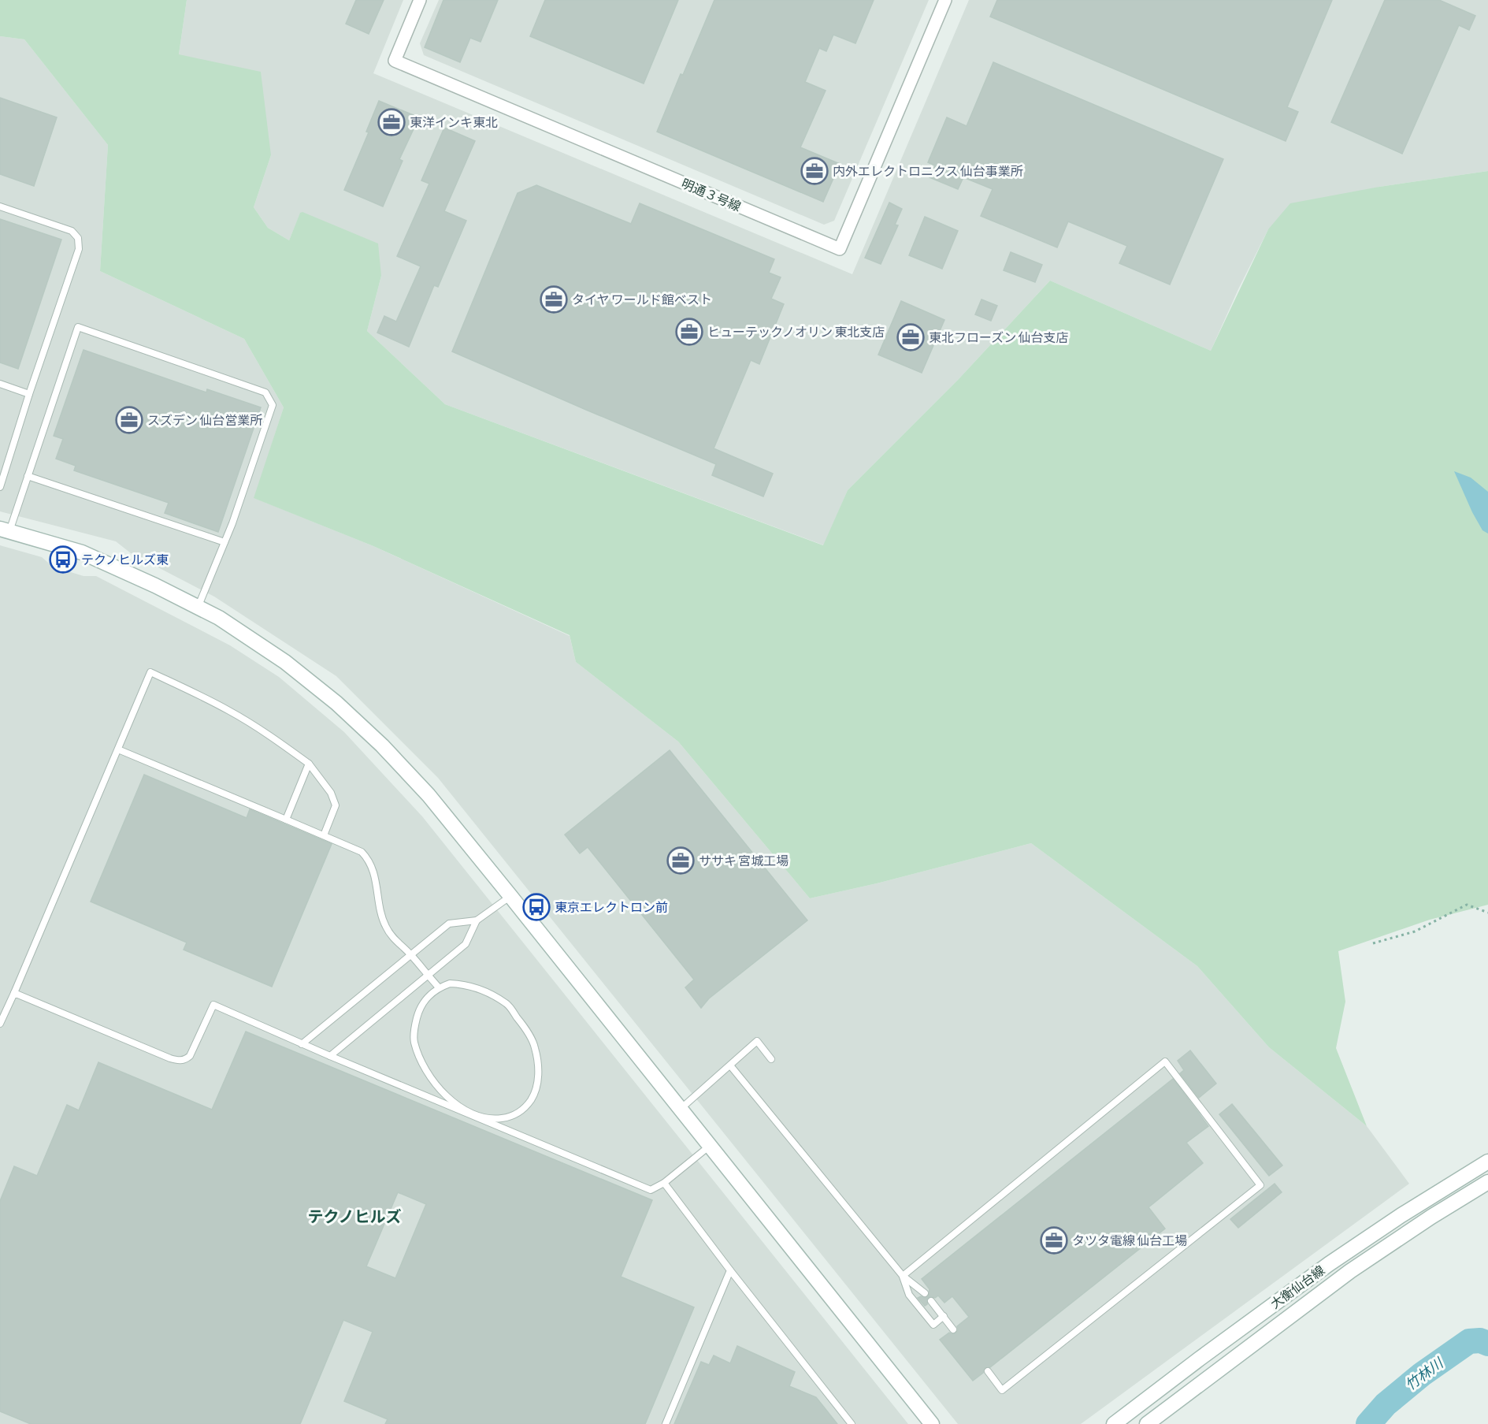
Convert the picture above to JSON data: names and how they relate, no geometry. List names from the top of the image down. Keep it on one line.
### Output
{"streets":{"street":["明通３号線","大衡仙台線"]},"districts":["テクノヒルズ"],"water":["竹林川"],"places":{"office":["東洋インキ東北","内外エレクトロニクス 仙台事業所","タイヤ ワールド館ベスト","ヒューテックノオリン 東北支店","東北フローズン 仙台支店","スズデン 仙台営業所","ササキ 宮城工場","タツタ電線 仙台工場"],"bus stop":["テクノヒルズ東","東京エレクトロン前"]}}
